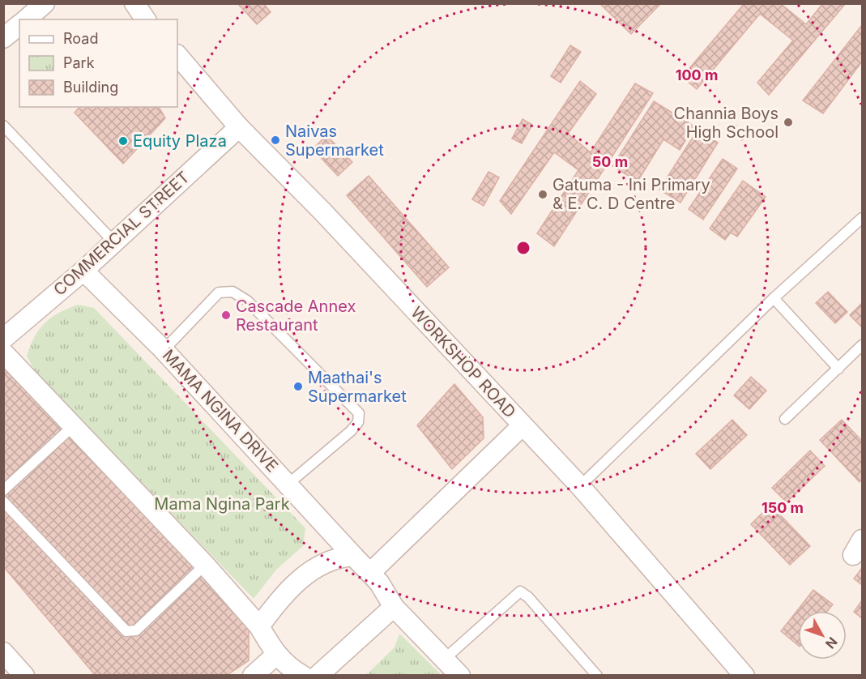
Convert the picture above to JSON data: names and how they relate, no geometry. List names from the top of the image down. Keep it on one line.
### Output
{"streets":{"street":["COMMERCIAL STREET","WORKSHOP ROAD","MAMA NGINA DRIVE"]},"crossings":[["COMMERCIAL STREET","WORKSHOP ROAD"],["COMMERCIAL STREET","MAMA NGINA DRIVE"]],"parks":["Mama Ngina Park"],"places":["Channia Boys High School","Naivas Supermarket","Equity Plaza","Gatuma - Ini Primary & E. C. D Centre","Cascade Annex Restaurant","Maathai's Supermarket"],"legend":["Road","Park","Building"],"north":"bottom right","rings":["100 m","50 m","150 m"]}
